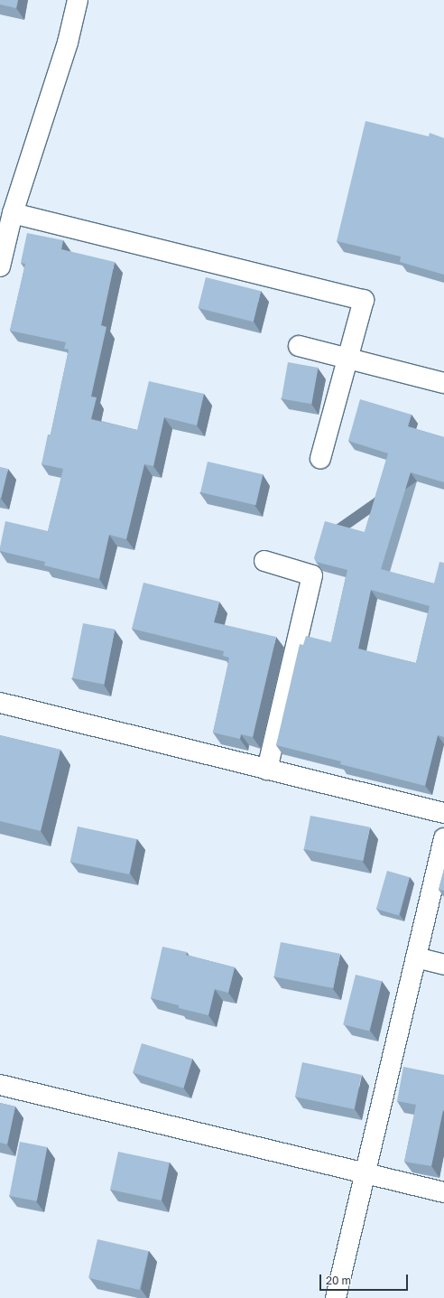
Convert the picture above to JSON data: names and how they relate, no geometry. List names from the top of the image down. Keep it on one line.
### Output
{"scale_bar":"20 m"}
